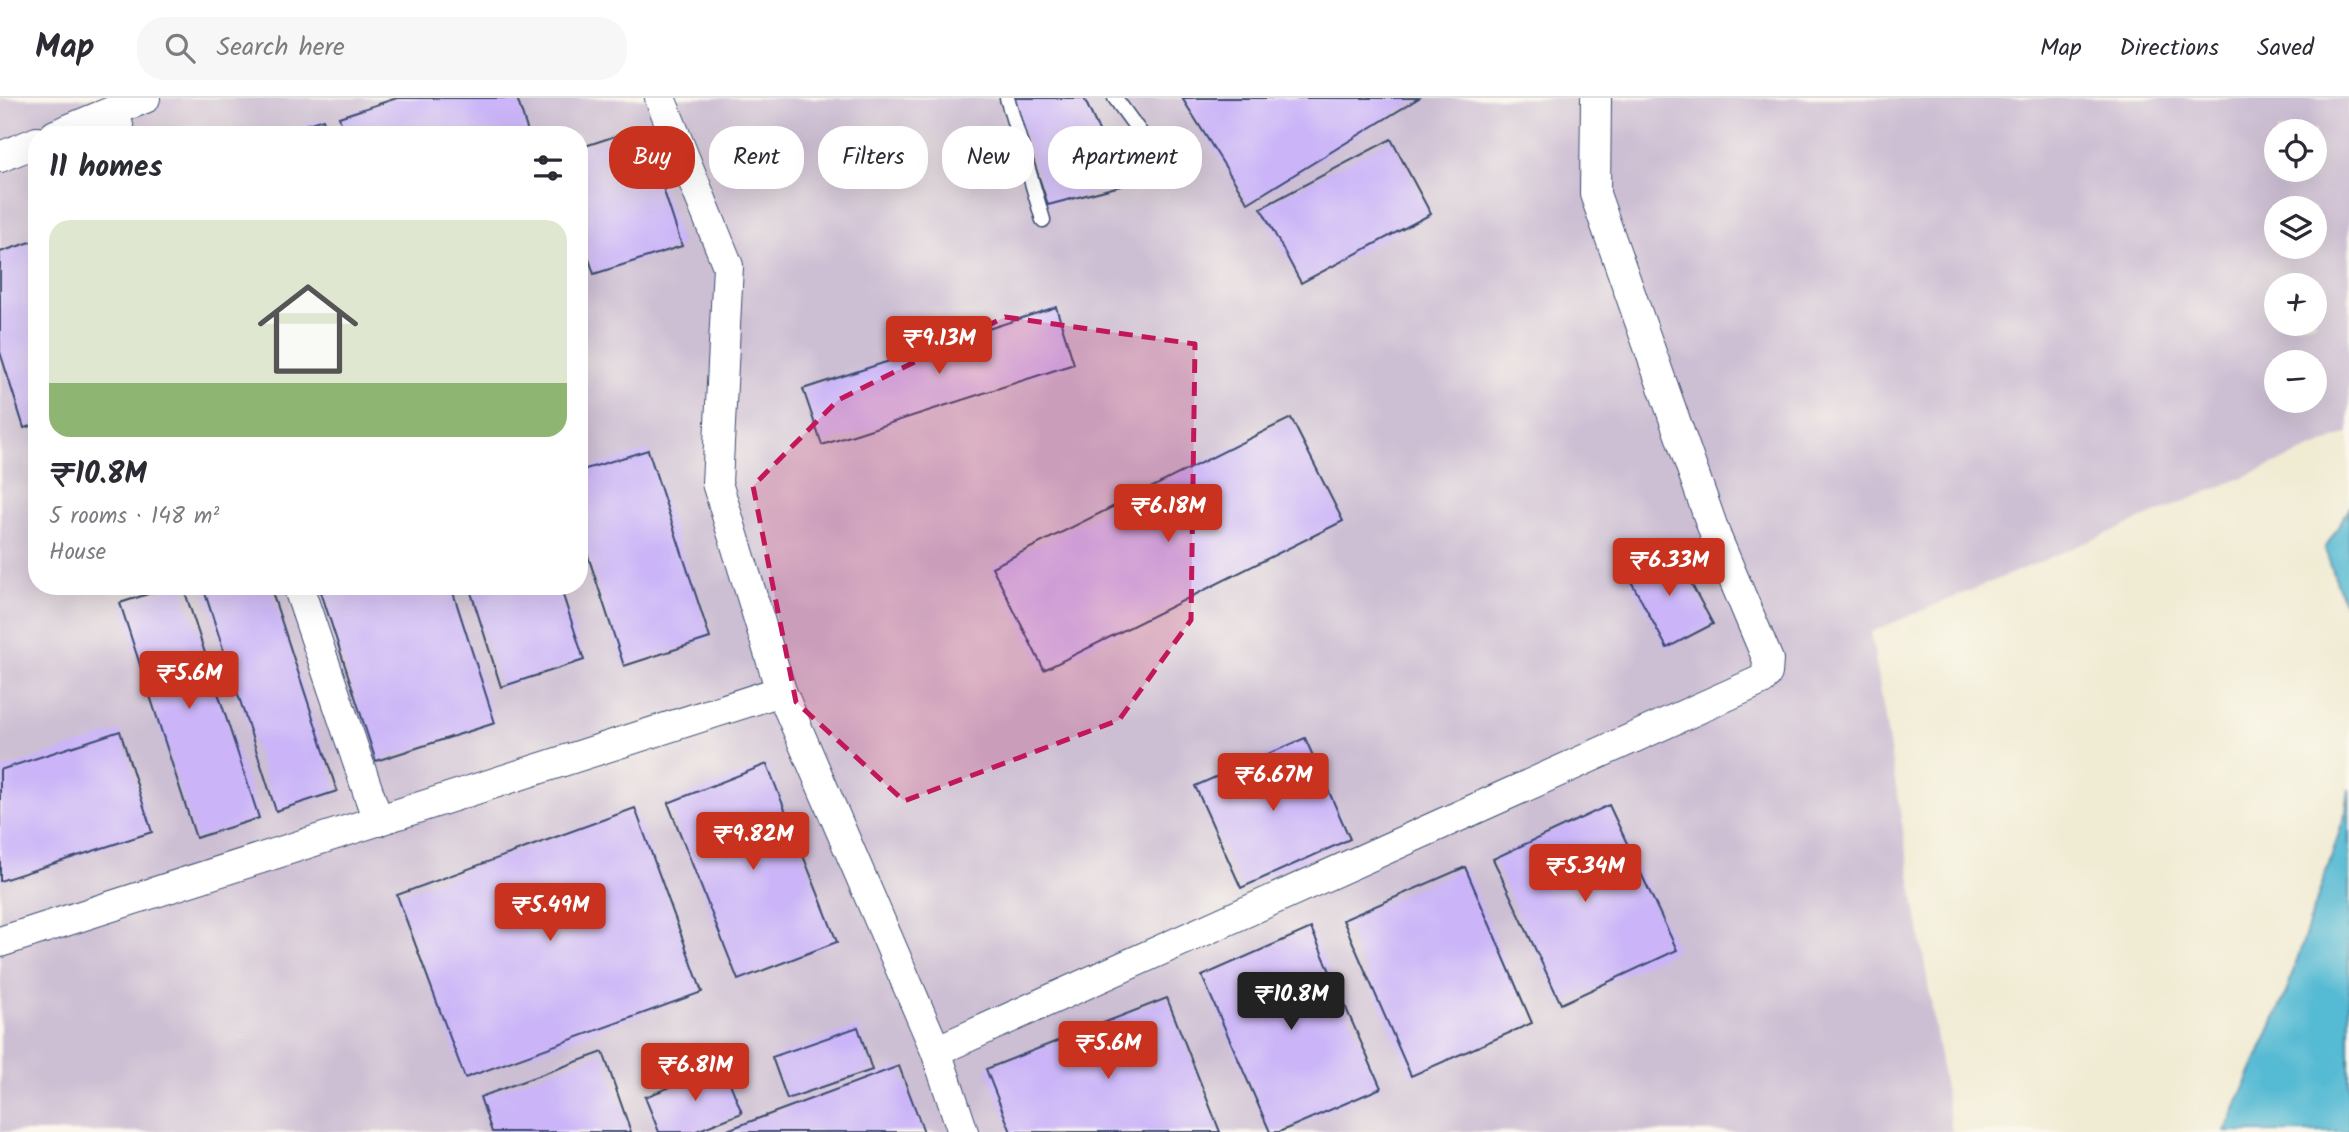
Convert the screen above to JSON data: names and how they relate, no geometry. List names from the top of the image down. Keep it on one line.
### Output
{"page":{"header":"Map","search":"Search here","nav":["Map","Directions","Saved"],"map_buttons":["+","−"],"chip":["Buy","Rent","Filters","New","Apartment"],"heading":"11 homes","list":[{"name":"₹10.8M","note":"5 rooms · 148 m² · House"}],"price":["₹9.13M","₹6.18M","₹6.33M","₹5.6M","₹6.67M","₹9.82M","₹5.34M","₹5.49M","₹10.8M","₹5.6M","₹6.81M"]}}
